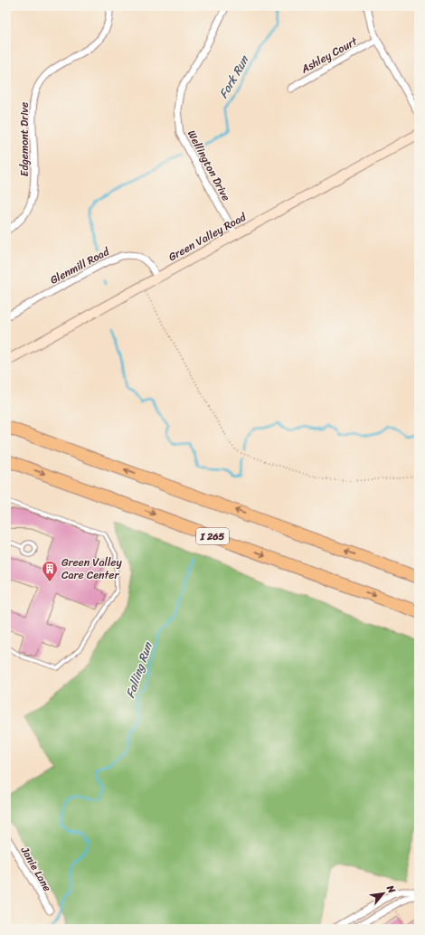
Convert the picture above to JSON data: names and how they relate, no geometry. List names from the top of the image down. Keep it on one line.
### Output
{"streets":{"highway":["I 265"],"street":["Ashley Court","Edgemont Drive","Wellington Drive","Green Valley Road","Glenmill Road","Janie Lane"]},"crossings":[["Wellington Drive","Green Valley Road"],["Green Valley Road","Glenmill Road"]],"water":["Fork Run","Falling Run"],"places":{"building":["Green Valley Care Center"]},"north":"top right"}
